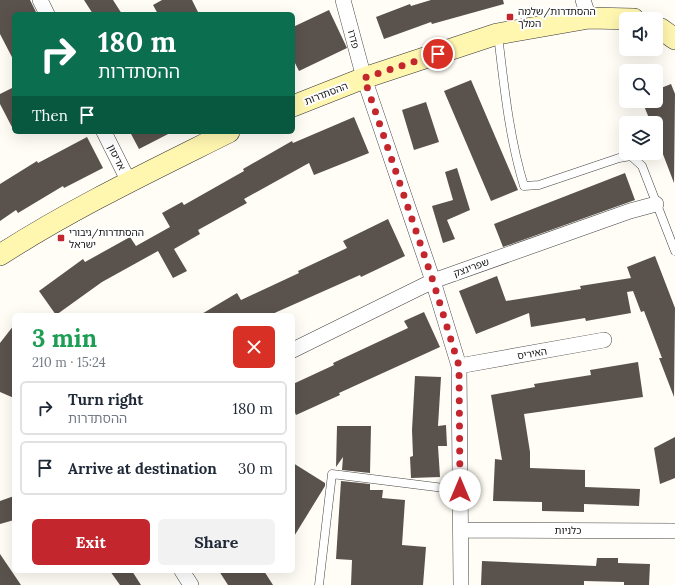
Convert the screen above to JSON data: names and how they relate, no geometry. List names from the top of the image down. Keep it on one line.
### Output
{"streets":{"street":["פדרו","ההסתדרות","אדיסון","שפרינצק","האיריס","כלניות"]},"crossings":[["פדרו","ההסתדרות"],["פדרו","שפרינצק"],["פדרו","האיריס"],["פדרו","כלניות"]],"places":{"transit":["ההסתדרות/שלמה המלך","ההסתדרות/גיבורי ישראל"]},"page":{"turn":["180 m","ההסתדרות"],"then":"Then","heading":["3 min","210 m · 15:24"],"list":[{"name":"Turn right","note":"ההסתדרות","value":"180 m"},{"name":"Arrive at destination","value":"30 m"}],"buttons":["Exit","Share"]}}
